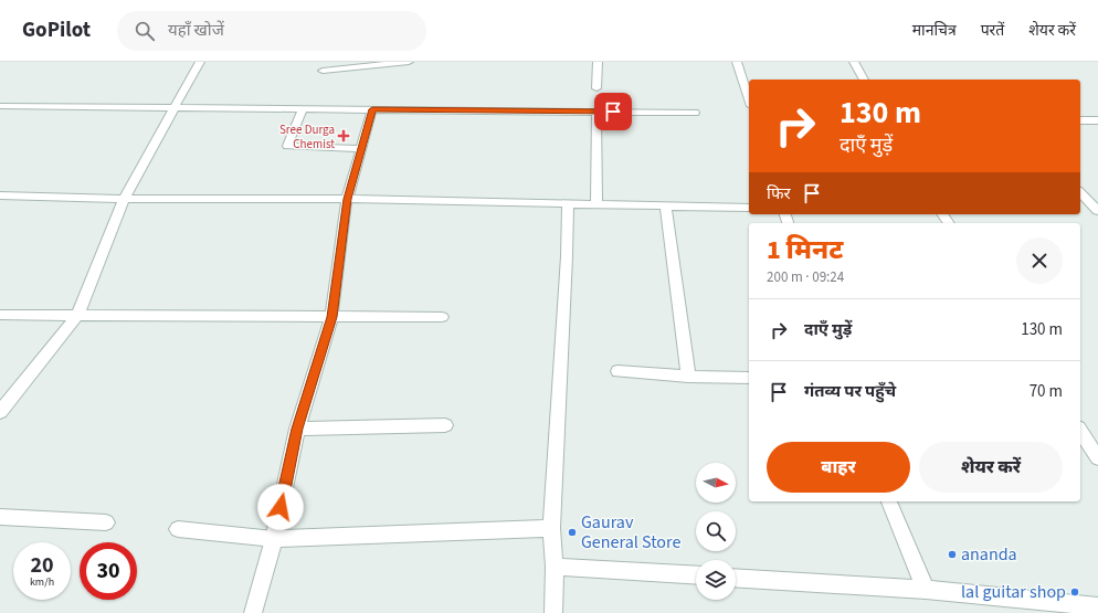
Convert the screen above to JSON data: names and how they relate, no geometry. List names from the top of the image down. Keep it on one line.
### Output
{"places":{"health":["Sree Durga Chemist"],"other":["Gaurav General Store","ananda","lal guitar shop"]},"north":"right","page":{"header":"GoPilot","search":"यहाँ खोजें","nav":["मानचित्र","परतें","शेयर करें"],"turn":["130 m","दाएँ मुड़ें"],"then":"फिर","heading":["1 मिनट","200 m · 09:24"],"list":[{"name":"दाएँ मुड़ें","value":"130 m"},{"name":"गंतव्य पर पहुँचे","value":"70 m"}],"buttons":["बाहर","शेयर करें"],"speed":"20 km/h","limit":"30"}}
